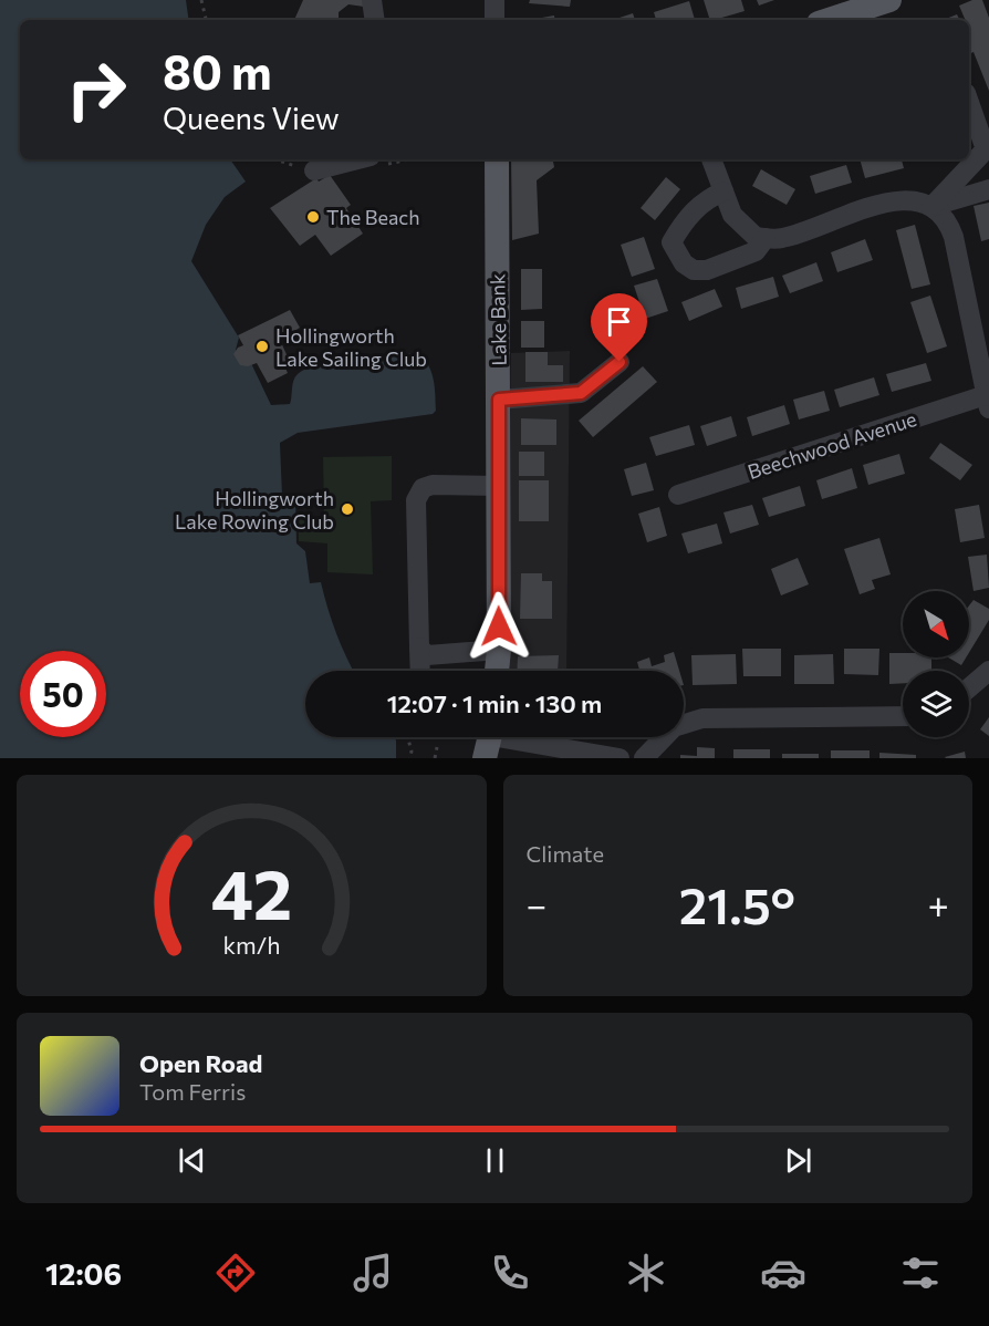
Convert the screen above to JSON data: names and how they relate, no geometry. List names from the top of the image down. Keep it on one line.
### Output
{"streets":{"main road":["Lake Bank"],"street":["Beechwood Avenue"]},"places":["The Beach","Hollingworth Lake Sailing Club","Hollingworth Lake Rowing Club"],"north":"bottom right","page":{"turn":["80 m","Queens View"],"limit":"50","trip":"12:07 · 1 min · 130 m","tile":"Climate","heat":["−","21.5°","+"],"song":["Open Road","Tom Ferris"],"tabs":"12:06","gauge":["42","km/h"]}}
